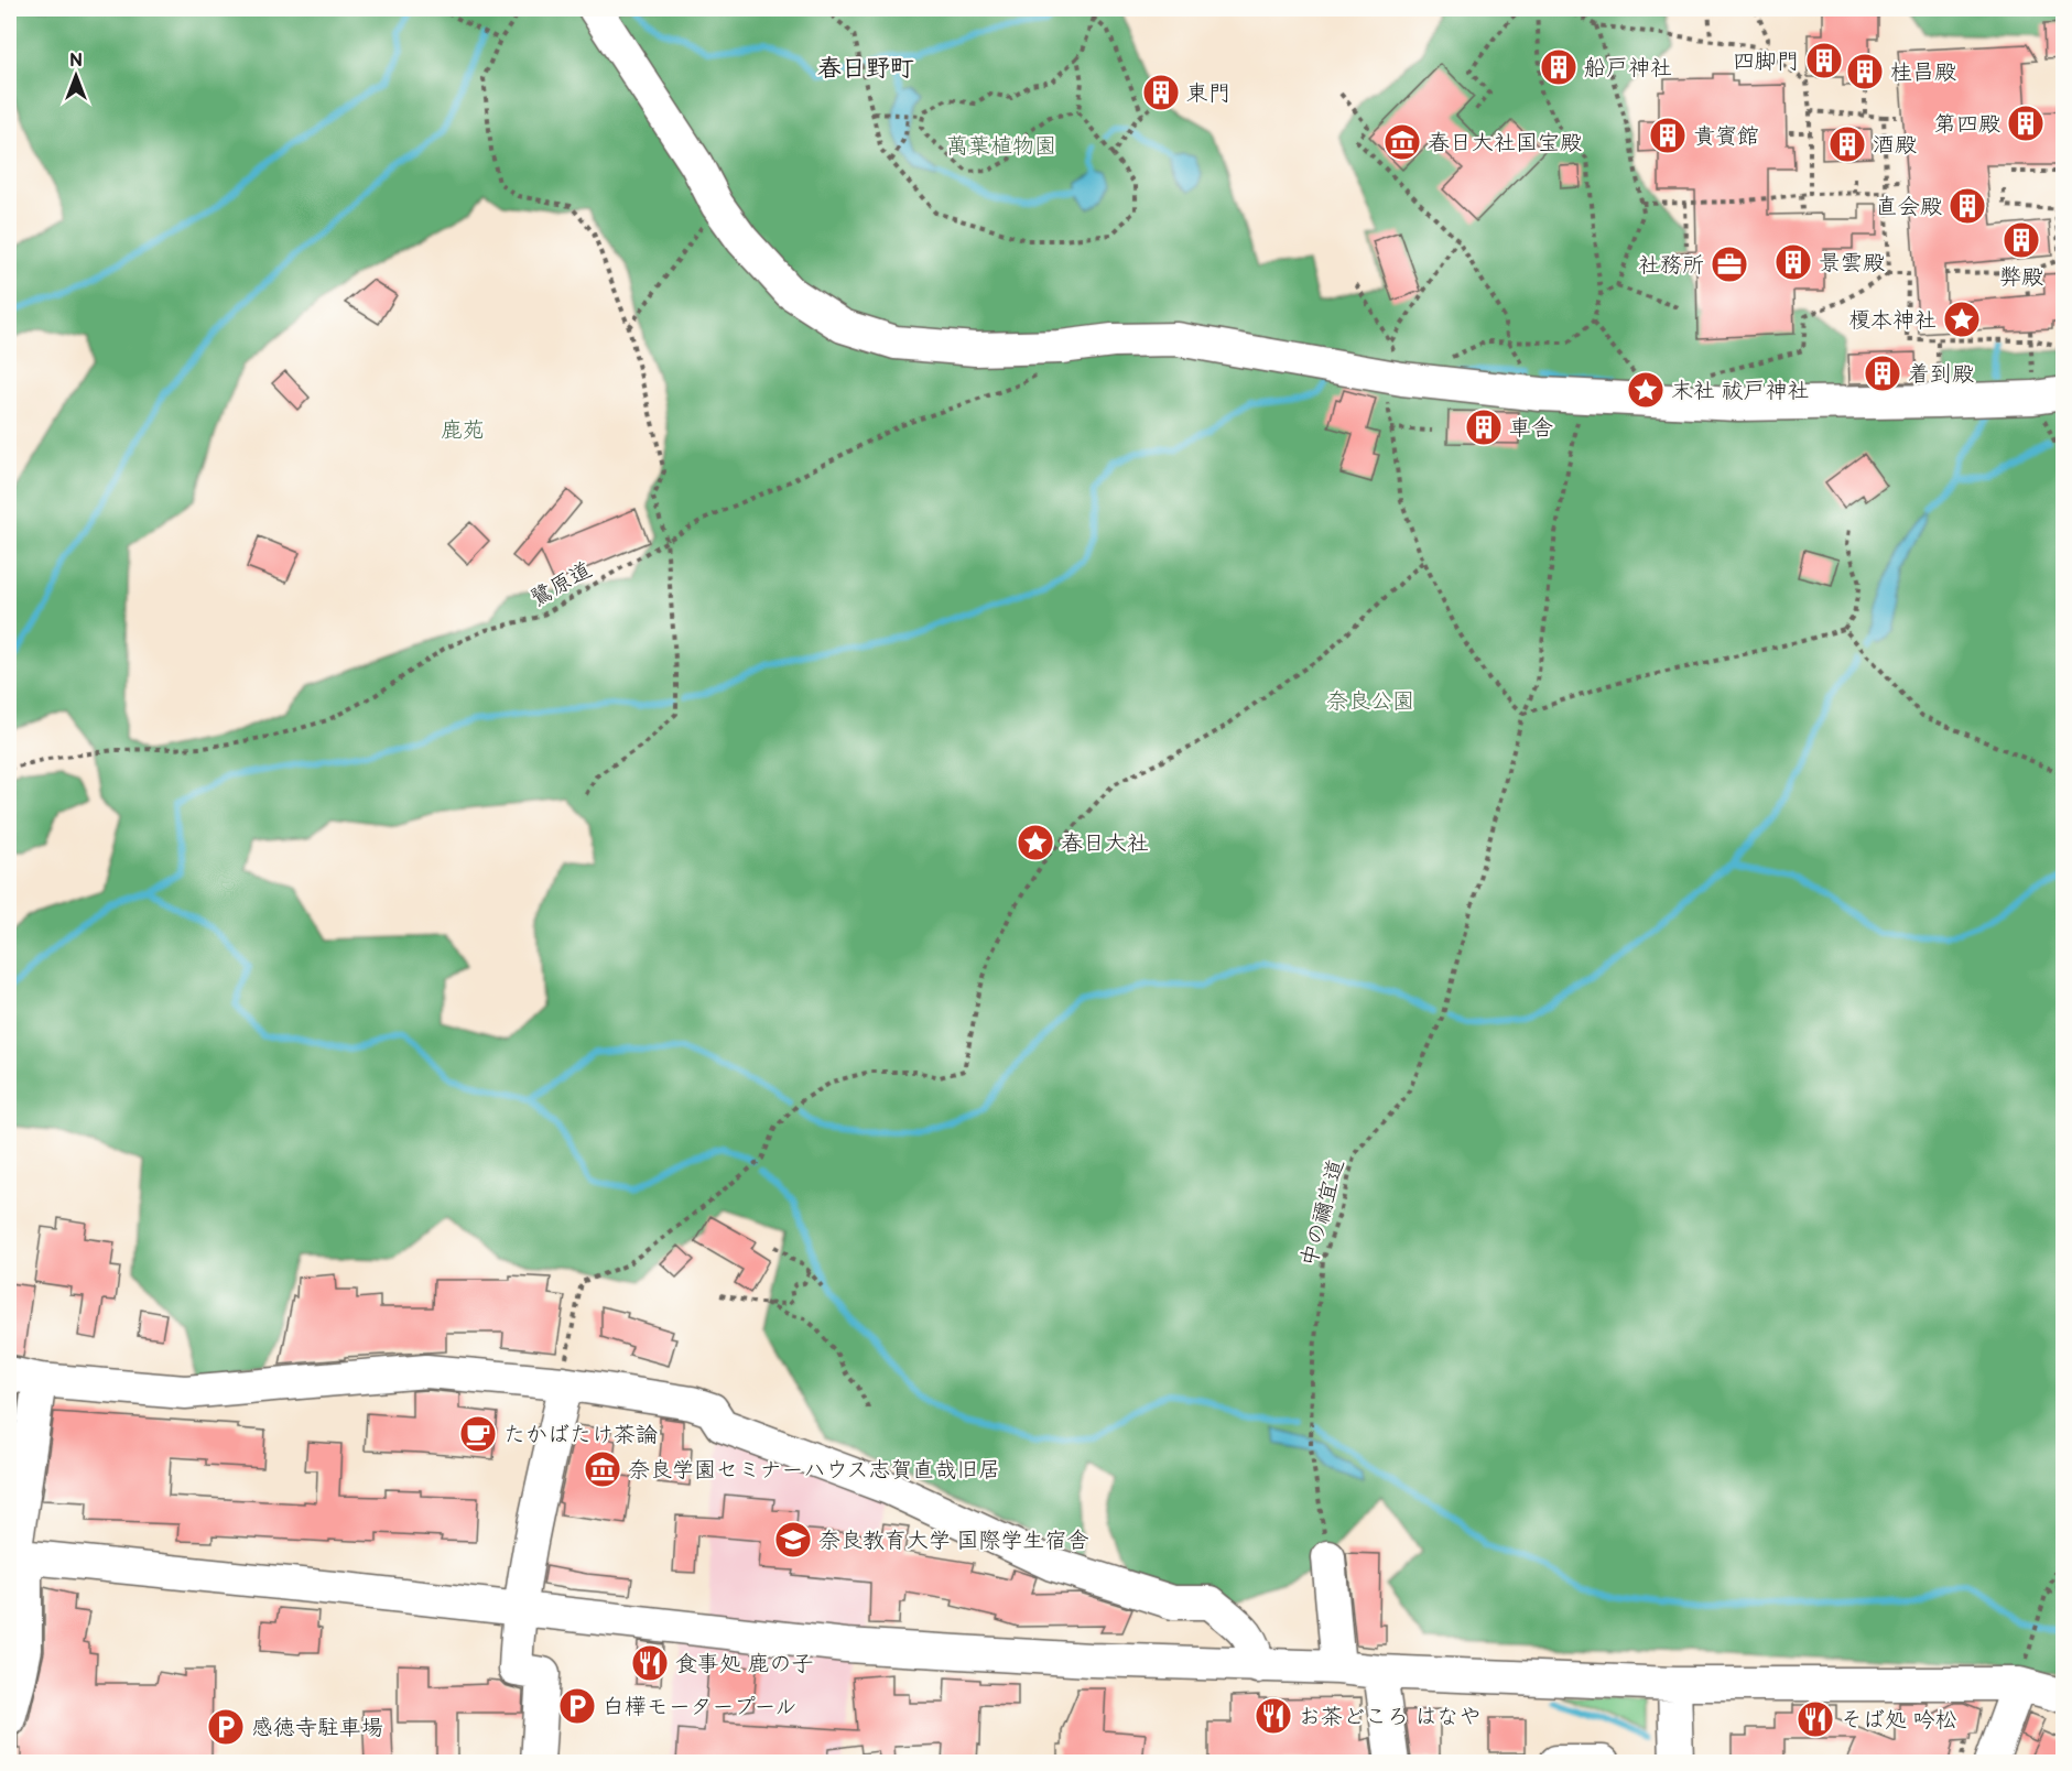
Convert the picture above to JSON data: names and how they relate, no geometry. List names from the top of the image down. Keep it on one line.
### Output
{"streets":{"path":["鷺原道","中の禰宜道"]},"districts":["春日野町"],"parks":["萬葉植物園","鹿苑","奈良公園"],"places":{"building":["四脚門","船戸神社","桂昌殿","東門","第四殿","貴賓館","酒殿","直会殿","弊殿","景雲殿","着到殿","車舎"],"museum":["春日大社国宝殿","奈良学園セミナーハウス志賀直哉旧居"],"office":["社務所"],"place":["榎本神社","末社 祓戸神社","春日大社"],"cafe":["たかばたけ茶論"],"school or university":["奈良教育大学 国際学生宿舎"],"restaurant":["食事処 鹿の子","お茶どころ はなや","そば処 吟松"],"parking":["白樺モータープール","感徳寺駐車場"]},"north":"top"}
